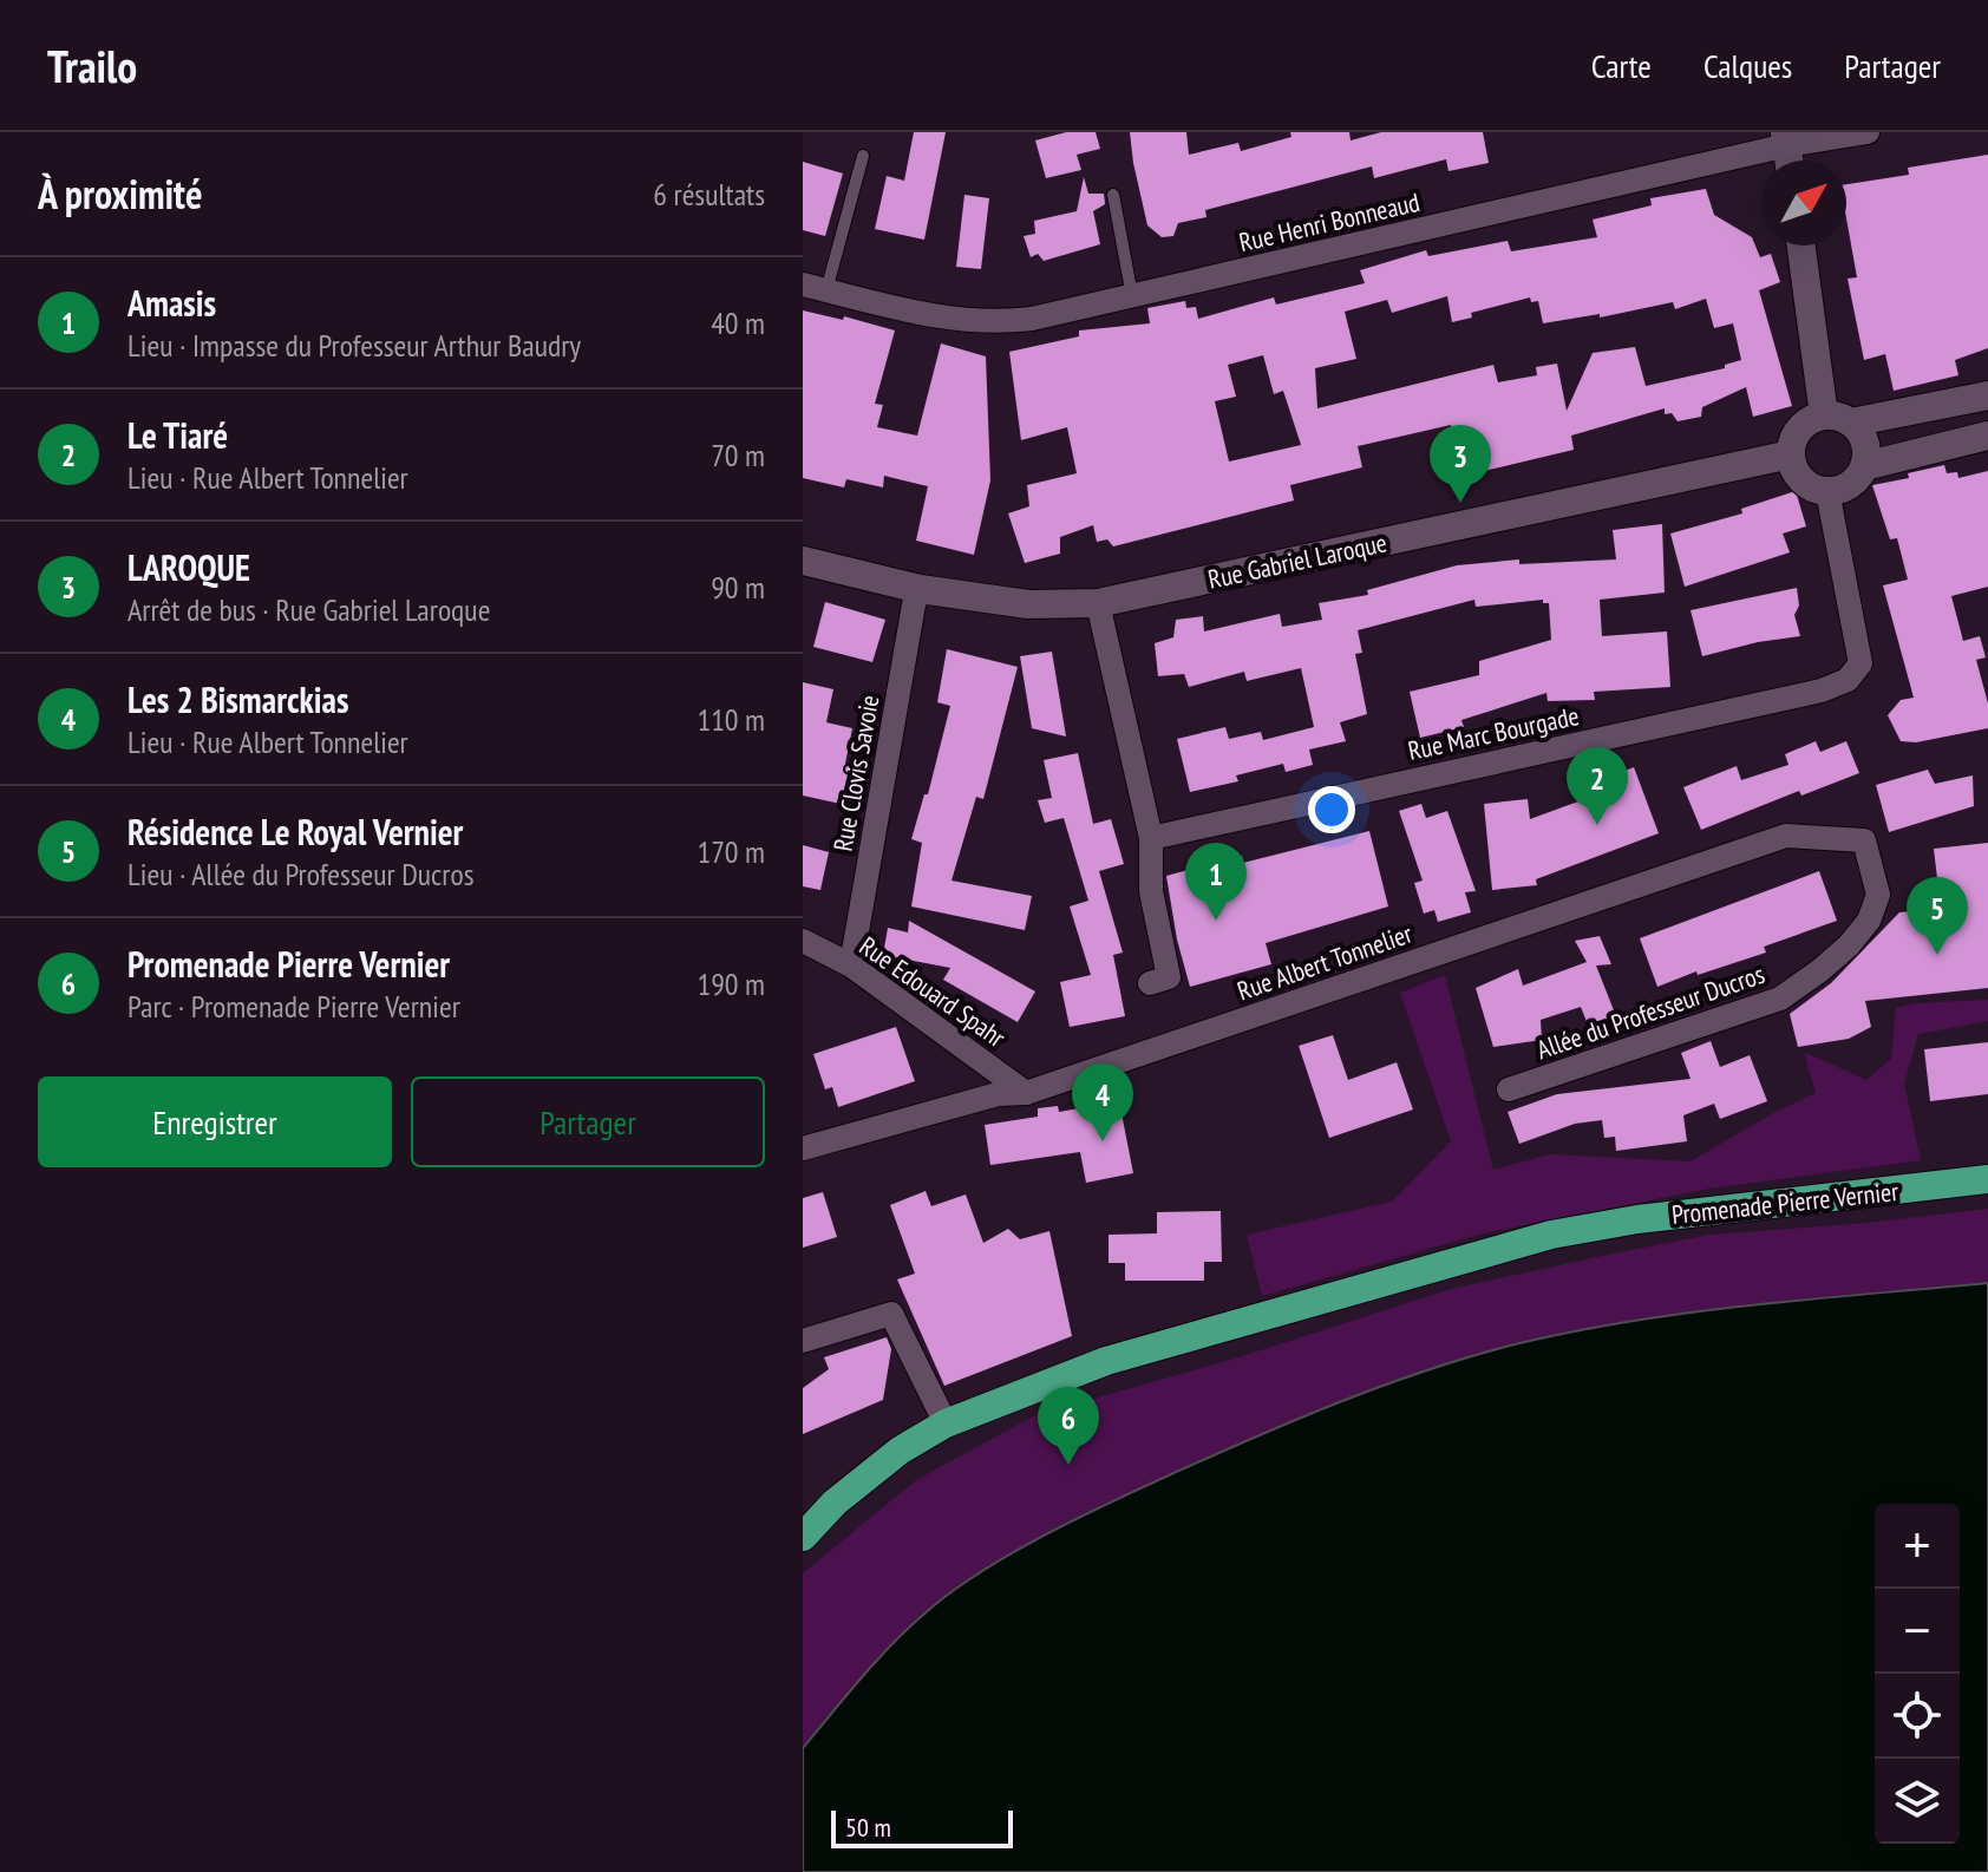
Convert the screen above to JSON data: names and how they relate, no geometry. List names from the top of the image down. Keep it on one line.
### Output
{"streets":{"main road":["Promenade Pierre Vernier"],"street":["Rue Henri Bonneaud","Rue Gabriel Laroque","Rue Marc Bourgade","Rue Clovis Savoie","Rue Albert Tonnelier","Rue Edouard Spahr","Allée du Professeur Ducros"]},"crossings":[["Rue Gabriel Laroque","Rue Marc Bourgade"],["Rue Gabriel Laroque","Rue Clovis Savoie"],["Rue Clovis Savoie","Rue Edouard Spahr"],["Rue Albert Tonnelier","Rue Edouard Spahr"],["Rue Albert Tonnelier","Allée du Professeur Ducros"]],"scale_bar":"50 m","north":"top right","page":{"header":"Trailo","nav":["Carte","Calques","Partager"],"heading":["À proximité","6 résultats"],"list":[{"mark":"1","name":"Amasis","note":"Lieu · Impasse du Professeur Arthur Baudry","value":"40 m"},{"mark":"2","name":"Le Tiaré","note":"Lieu · Rue Albert Tonnelier","value":"70 m"},{"mark":"3","name":"LAROQUE","note":"Arrêt de bus · Rue Gabriel Laroque","value":"90 m"},{"mark":"4","name":"Les 2 Bismarckias","note":"Lieu · Rue Albert Tonnelier","value":"110 m"},{"mark":"5","name":"Résidence Le Royal Vernier","note":"Lieu · Allée du Professeur Ducros","value":"170 m"},{"mark":"6","name":"Promenade Pierre Vernier","note":"Parc · Promenade Pierre Vernier","value":"190 m"}],"pins":["3","2","1","5","4","6"],"buttons":["Enregistrer","Partager"],"map_buttons":["+","−"],"scale":"50 m"}}
